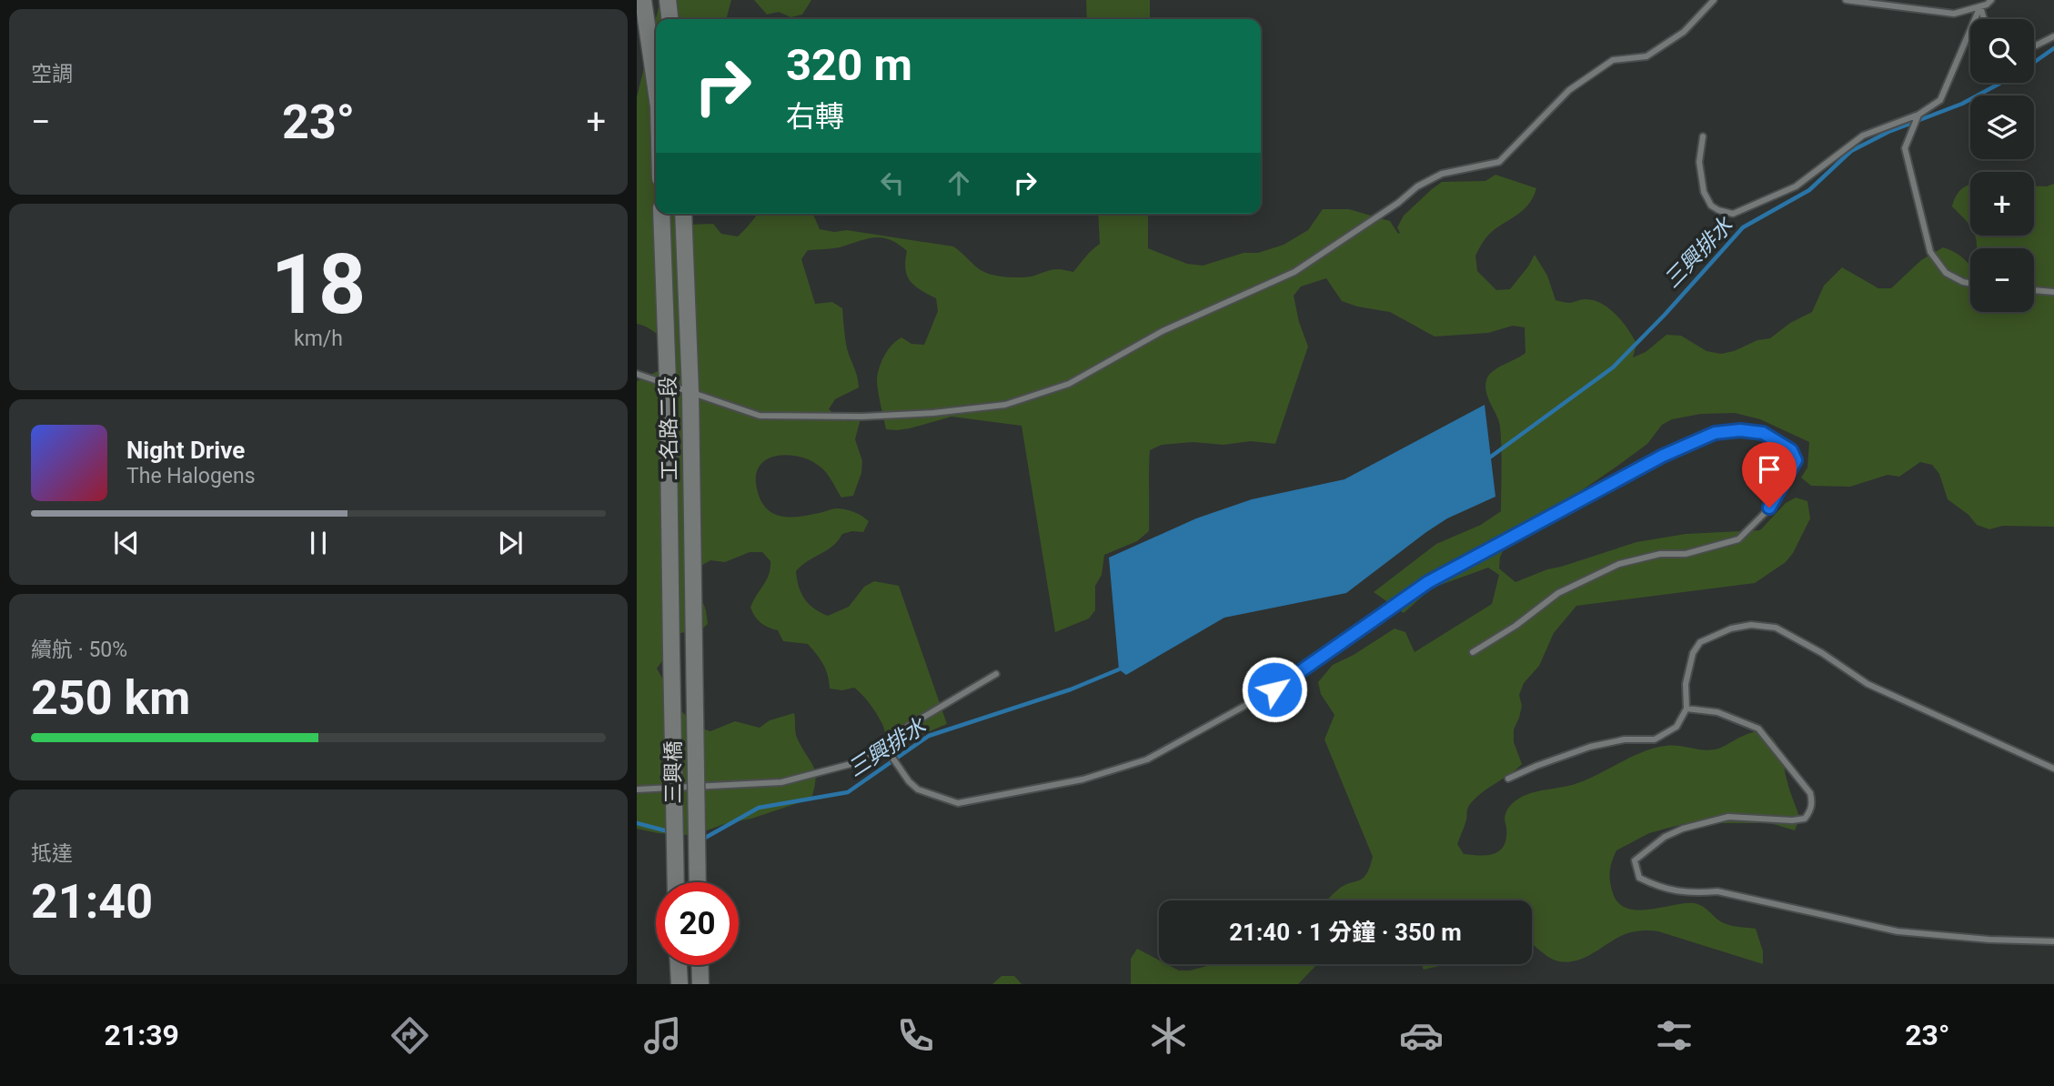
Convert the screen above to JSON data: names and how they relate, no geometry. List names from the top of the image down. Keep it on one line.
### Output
{"streets":{"main road":["工名路二段","三興橋"]},"crossings":[["工名路二段","三興橋"]],"water":["三興排水"],"page":{"tile":["空調",["18","km/h"],["續航 · 50%","250 km"],["抵達","21:40"]],"map_buttons":["+","−"],"turn":["320 m","右轉"],"heat":["−","23°","+"],"song":["Night Drive","The Halogens"],"limit":"20","trip":"21:40 · 1 分鐘 · 350 m","tabs":["21:39","23°"]}}
